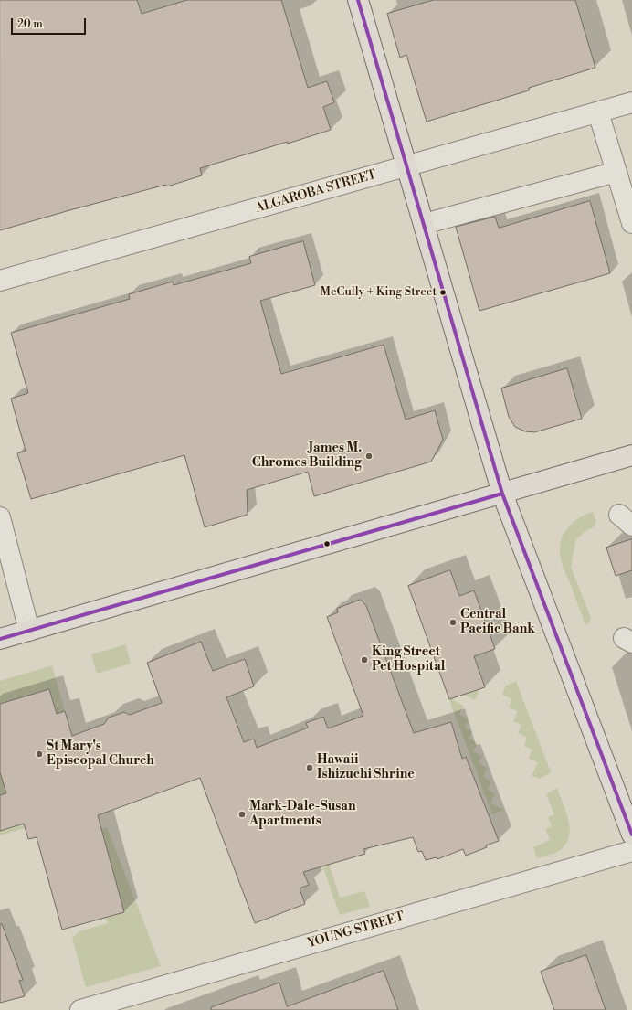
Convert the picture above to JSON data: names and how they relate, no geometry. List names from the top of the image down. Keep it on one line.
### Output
{"streets":{"street":["ALGAROBA STREET","YOUNG STREET"]},"places":["McCully + King Street","James M. Chromes Building","Central Pacific Bank","King Street Pet Hospital","St Mary's Episcopal Church","Hawaii Ishizuchi Shrine","Mark-Dale-Susan Apartments"],"scale_bar":"20 m"}
